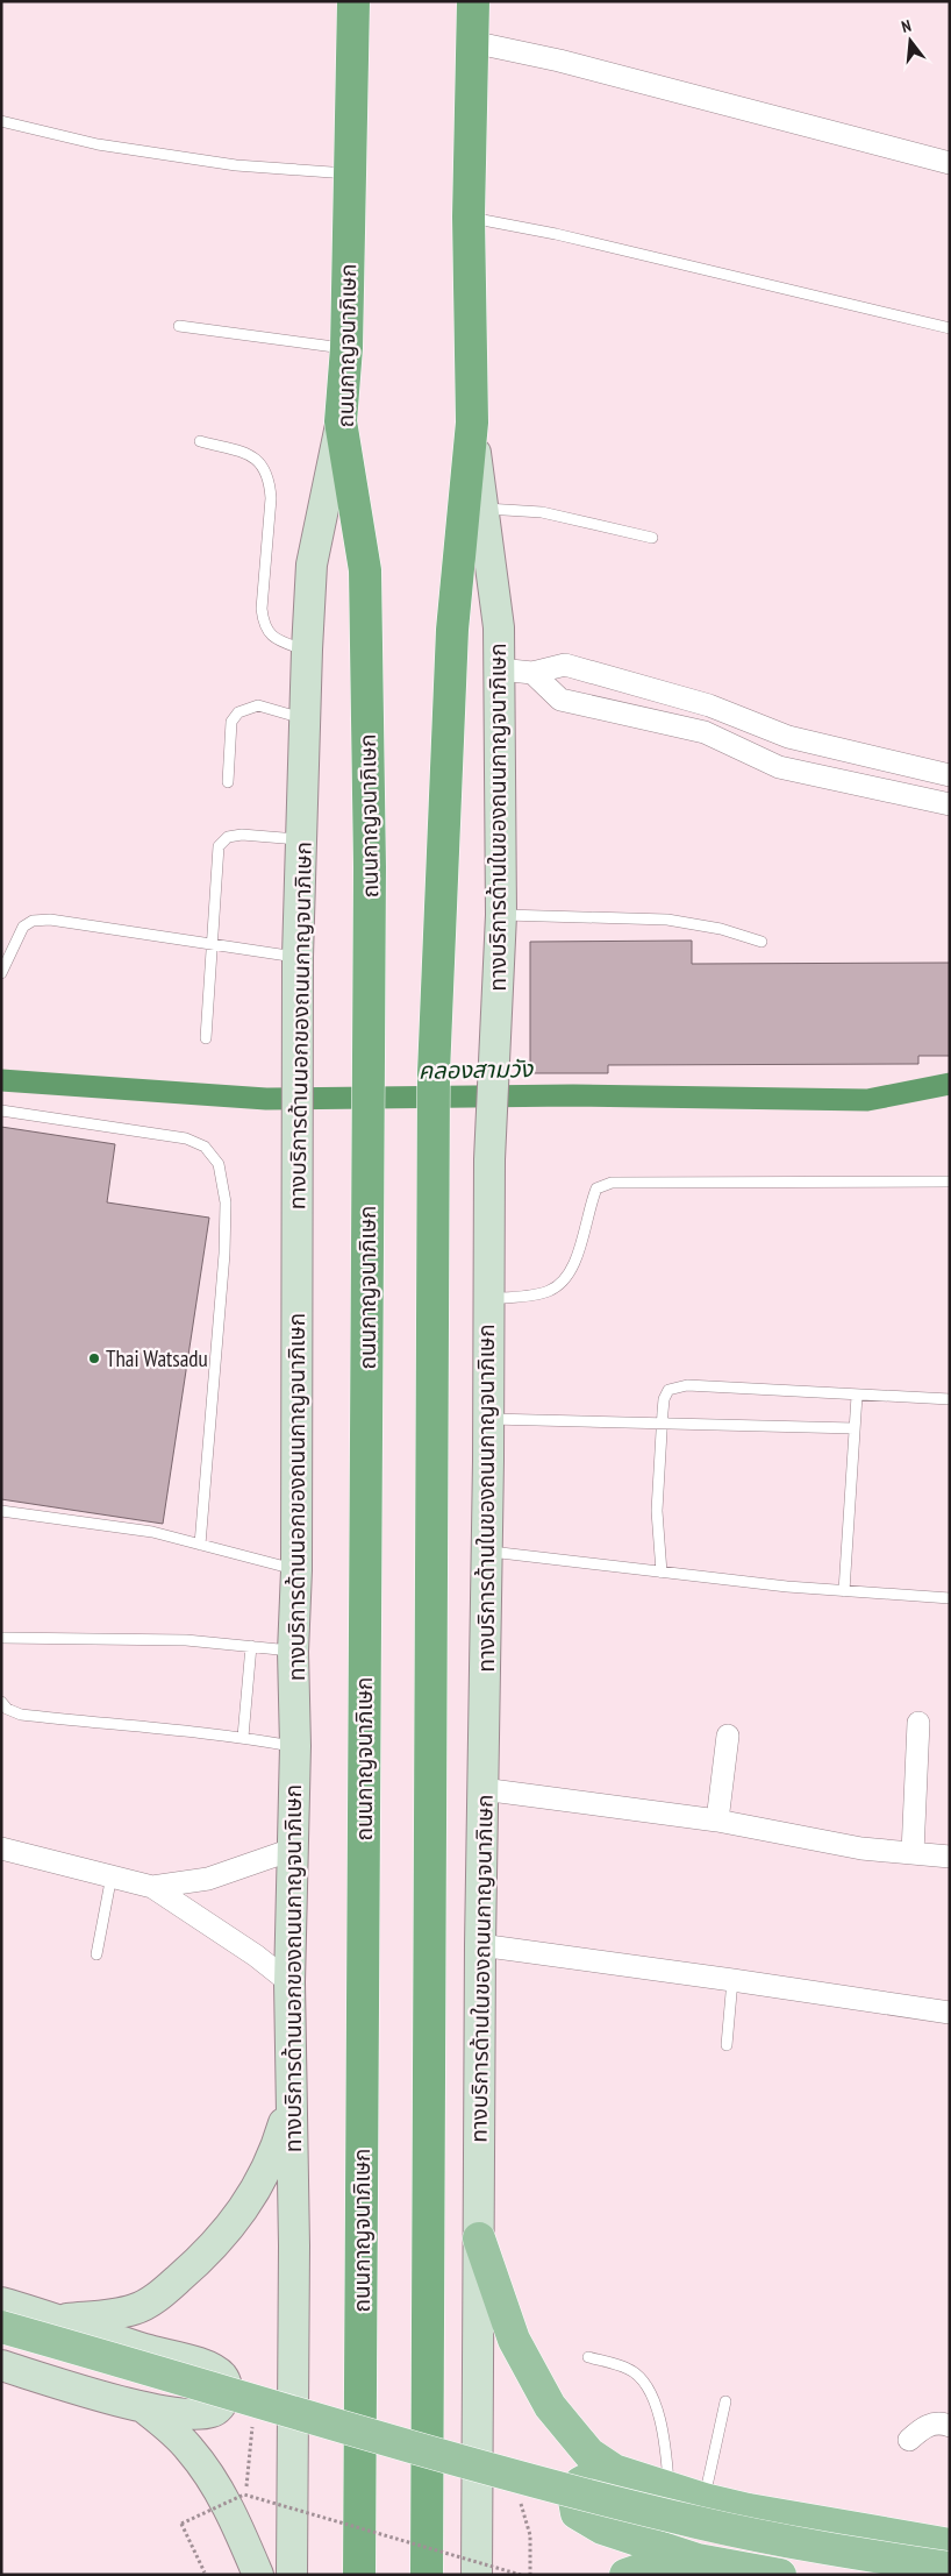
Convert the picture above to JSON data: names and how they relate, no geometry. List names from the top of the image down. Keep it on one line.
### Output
{"streets":{"highway":["ถนนกาญจนาภิเษก"],"main road":["ทางบริการด้านในของถนนกาญจนาภิเษก","ทางบริการด้านนอกของถนนกาญจนาภิเษก"]},"crossings":[["ถนนกาญจนาภิเษก","ทางบริการด้านนอกของถนนกาญจนาภิเษก"]],"water":["คลองสามวัง"],"places":["Thai Watsadu"],"north":"top"}
